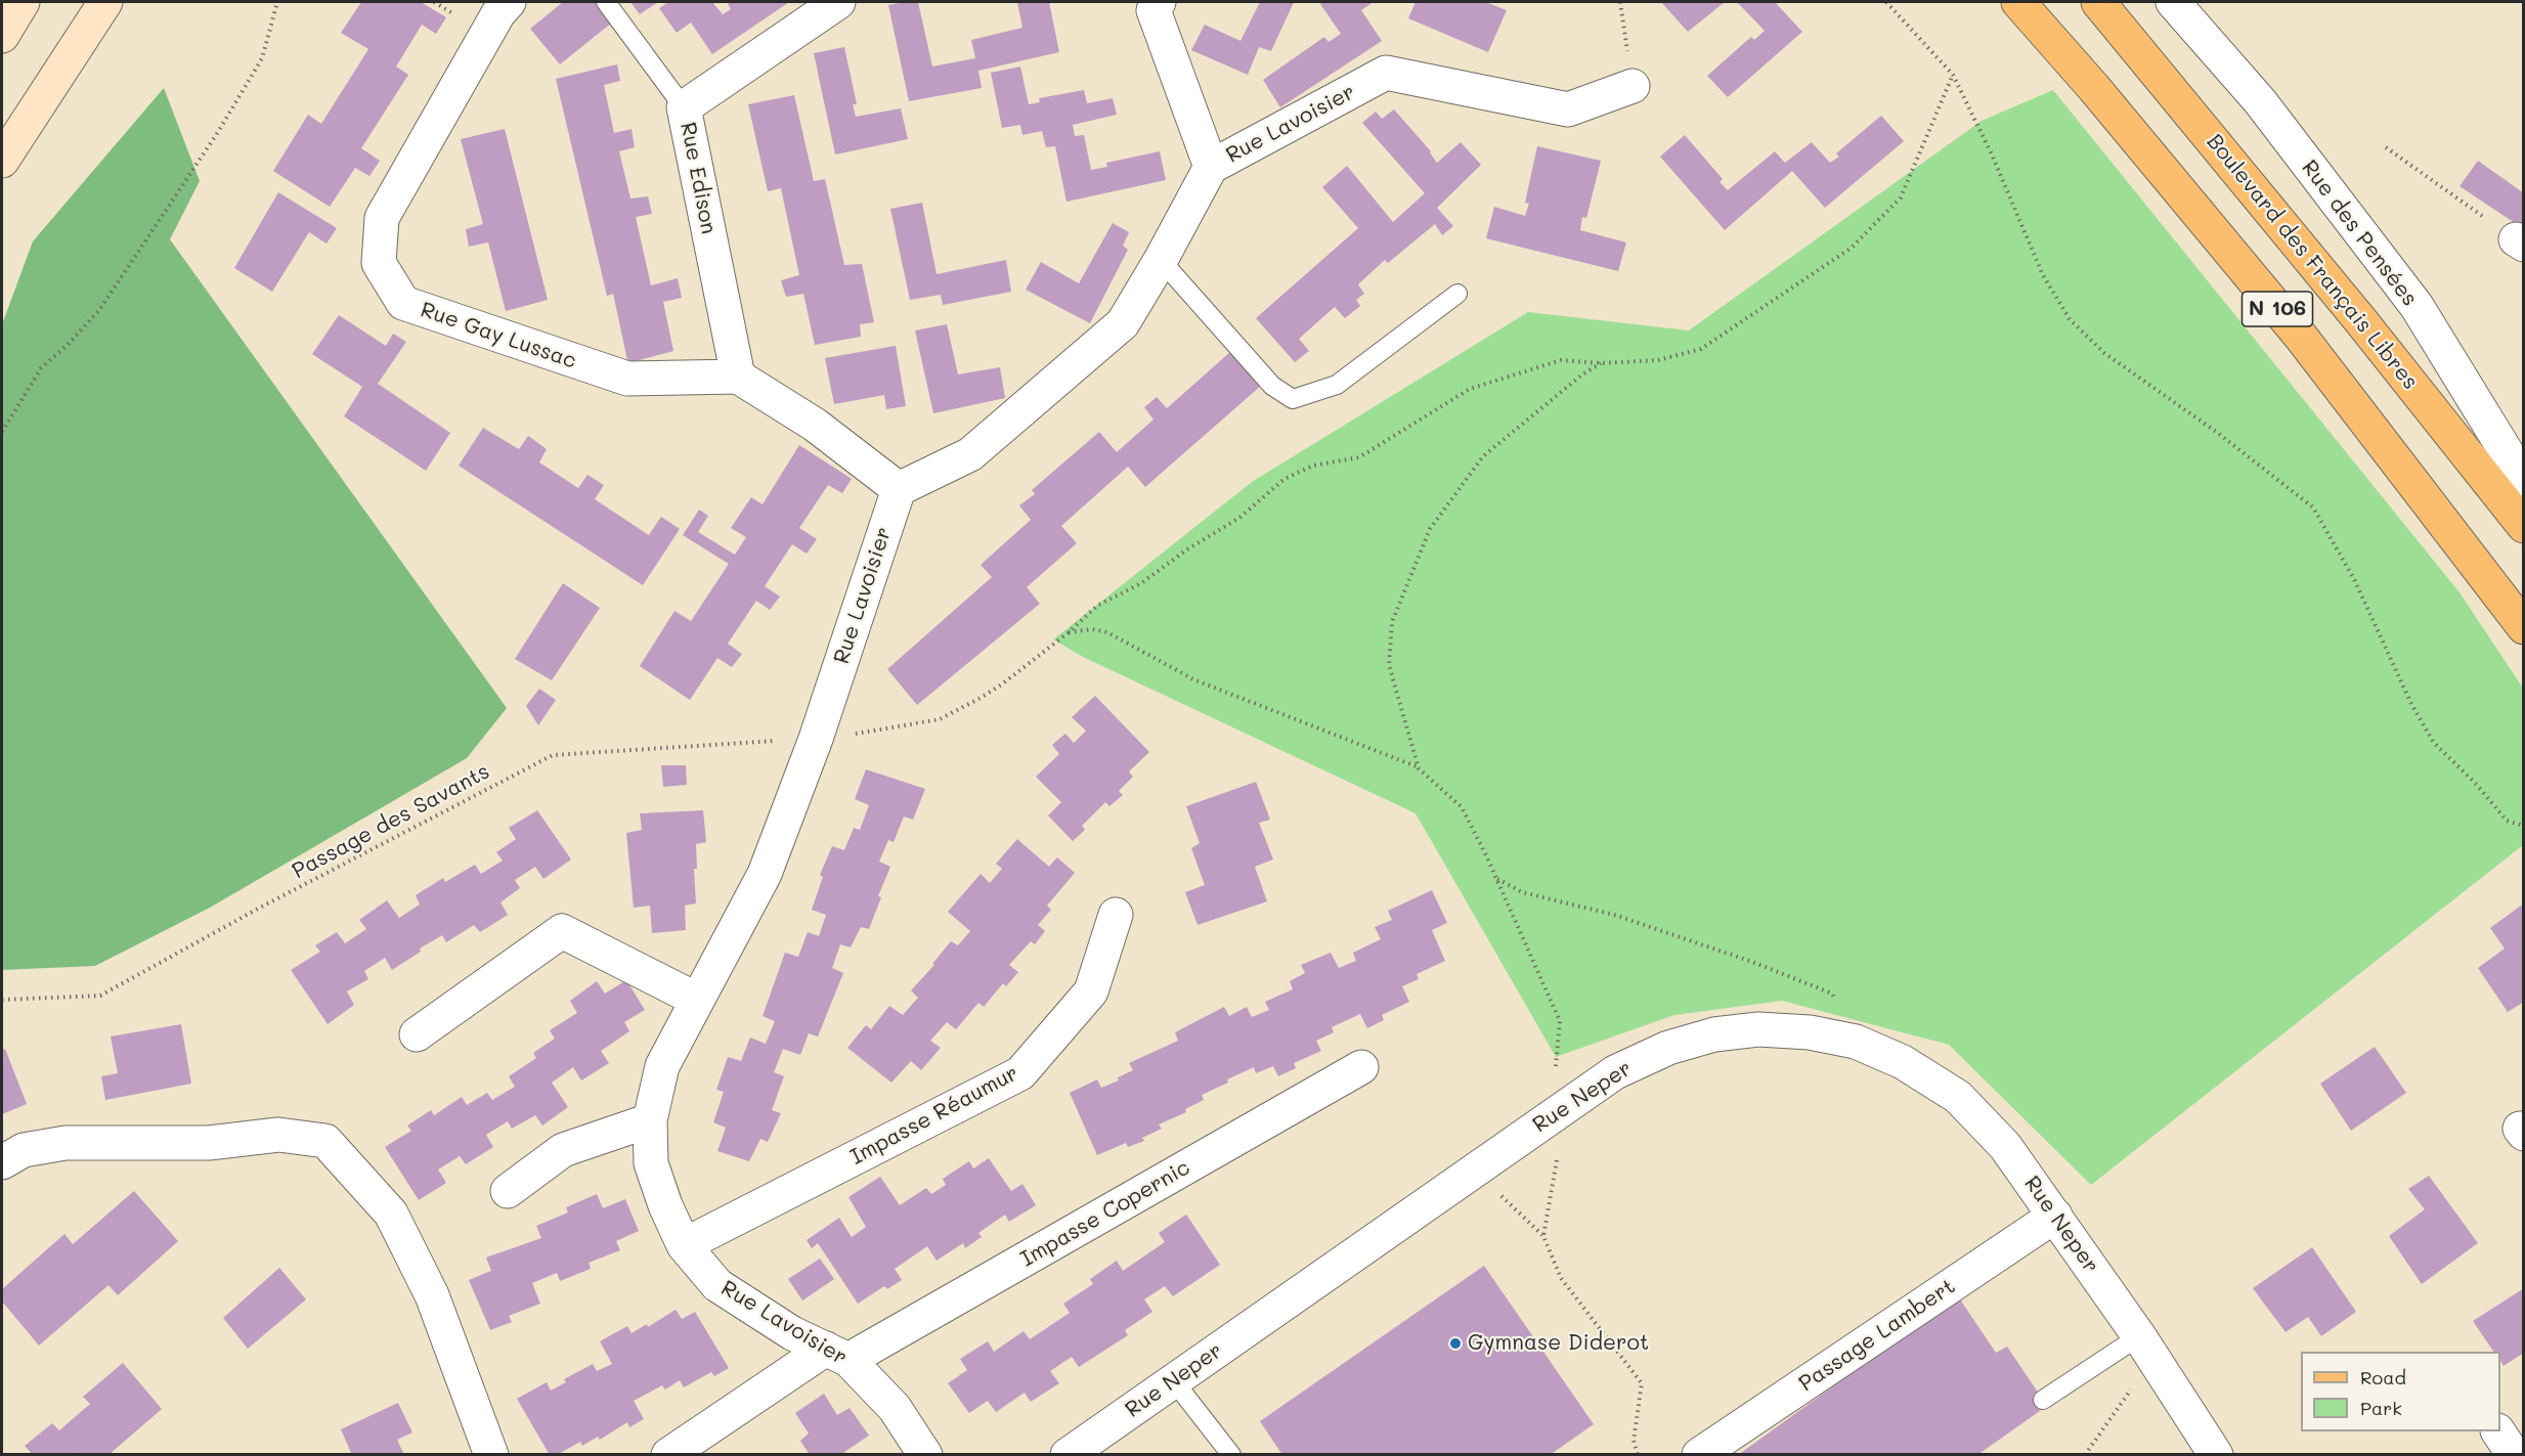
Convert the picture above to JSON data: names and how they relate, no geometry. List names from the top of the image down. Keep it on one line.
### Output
{"streets":{"main road":["Boulevard des Français Libres","N 106"],"street":["Rue Lavoisier","Rue Edison","Rue des Pensées","Rue Gay Lussac","Rue Neper","Impasse Réaumur","Impasse Copernic","Passage Lambert"],"path":["Passage des Savants"]},"crossings":[["Rue Lavoisier","Passage des Savants"],["Rue Lavoisier","Impasse Réaumur"],["Rue Lavoisier","Impasse Copernic"],["Rue Edison","Rue Gay Lussac"],["Rue Neper","Passage Lambert"]],"places":["Gymnase Diderot"],"legend":["Road","Park"]}
